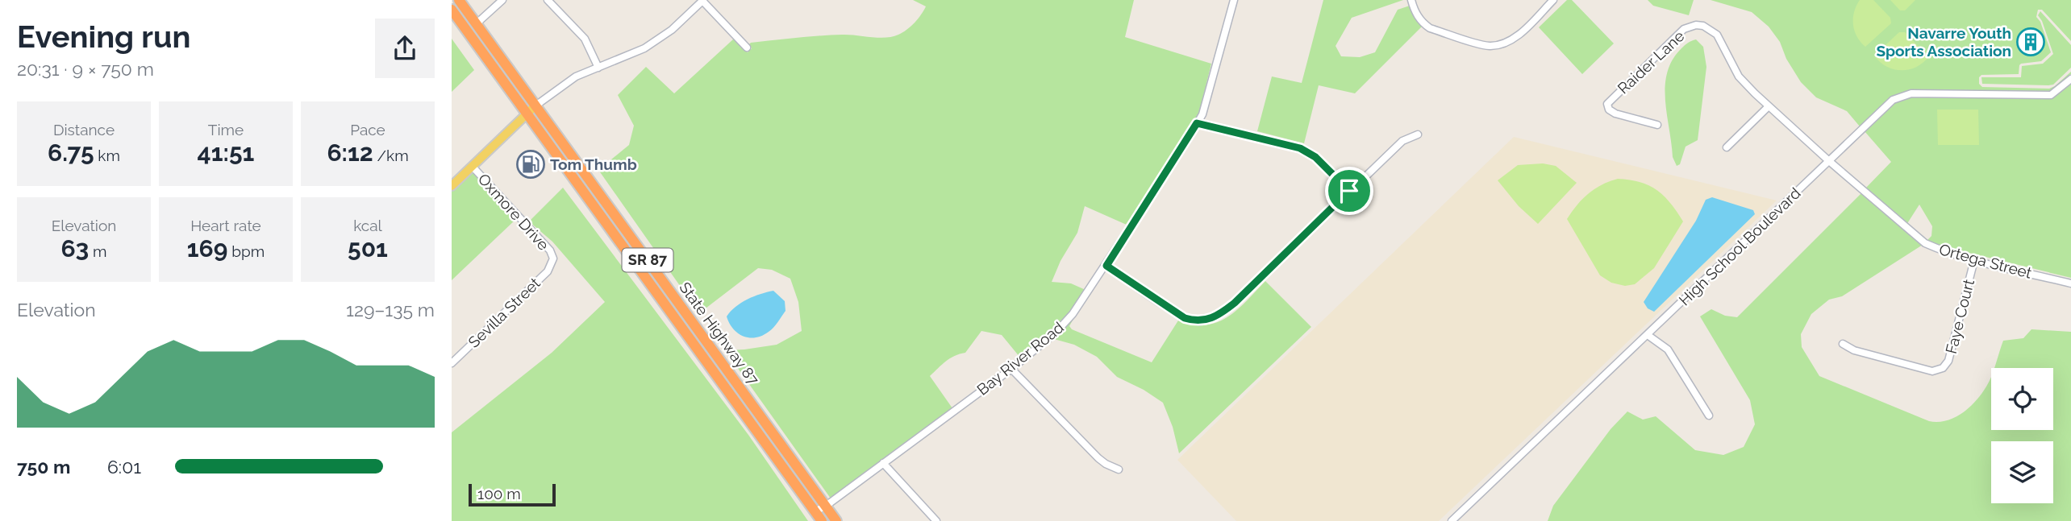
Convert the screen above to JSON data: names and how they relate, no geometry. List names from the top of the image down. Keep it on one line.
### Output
{"streets":{"highway":["SR 87","State Highway 87"],"street":["Raider Lane","Oxmore Drive","High School Boulevard","Ortega Street","Sevilla Street","Faye Court","Bay River Road"]},"crossings":[["Raider Lane","High School Boulevard"],["Raider Lane","Ortega Street"],["Oxmore Drive","Sevilla Street"],["High School Boulevard","Ortega Street"],["SR 87","State Highway 87"],["SR 87","Bay River Road"],["Ortega Street","Faye Court"],["State Highway 87","Bay River Road"]],"places":{"building":["Navarre Youth Sports Association"],"fuel station":["Tom Thumb"]},"scale_bar":"100 m","page":{"heading":["Evening run","20:31 · 9 × 750 m"],"stats":[["Distance","6.75 km"],["Time","41:51"],["Pace","6:12 /km"],["Elevation","63 m"],["Heart rate","169 bpm"],["kcal","501"]],"chart":["Elevation","129–135 m"],"list":[{"name":"750 m","note":"6:01"}],"scale":"100 m"}}
